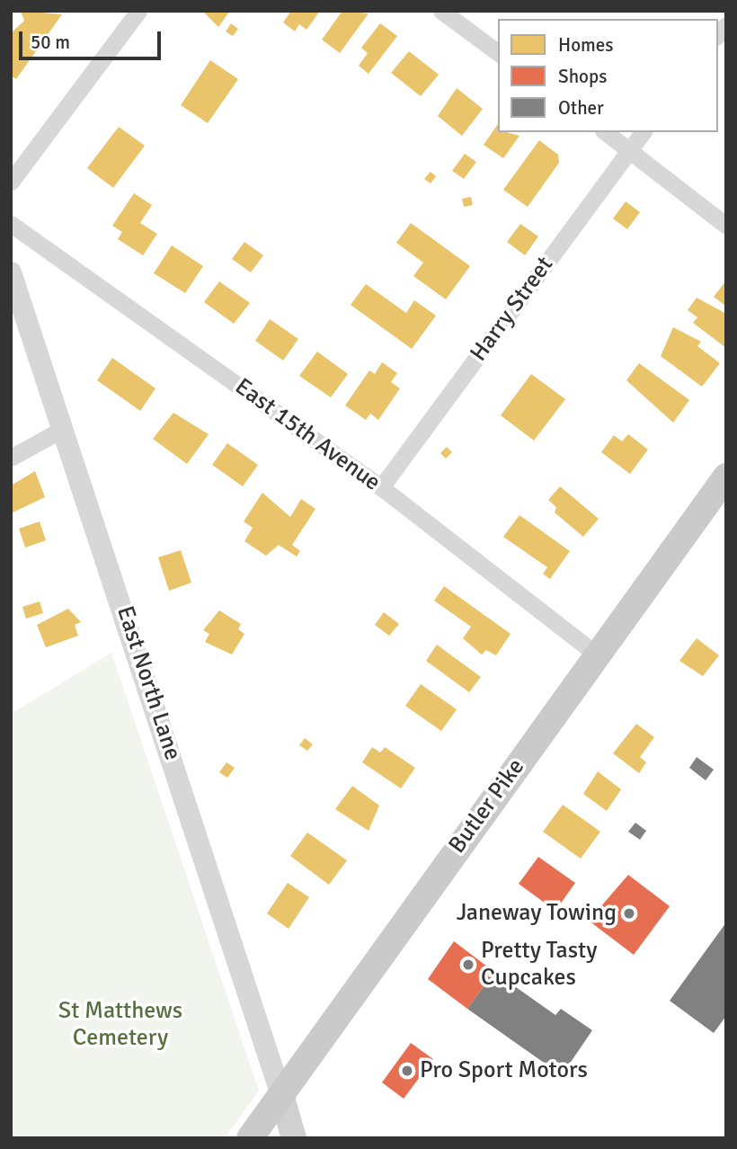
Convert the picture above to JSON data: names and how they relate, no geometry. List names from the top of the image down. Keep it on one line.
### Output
{"streets":{"main road":["Butler Pike"],"street":["Harry Street","East 15th Avenue","East North Lane"]},"crossings":[["Harry Street","East 15th Avenue"],["East 15th Avenue","Butler Pike"],["East North Lane","Butler Pike"]],"parks":["St Matthews Cemetery"],"places":["Janeway Towing","Pretty Tasty Cupcakes","Pro Sport Motors"],"legend":["Homes","Shops","Other"],"scale_bar":"50 m"}
